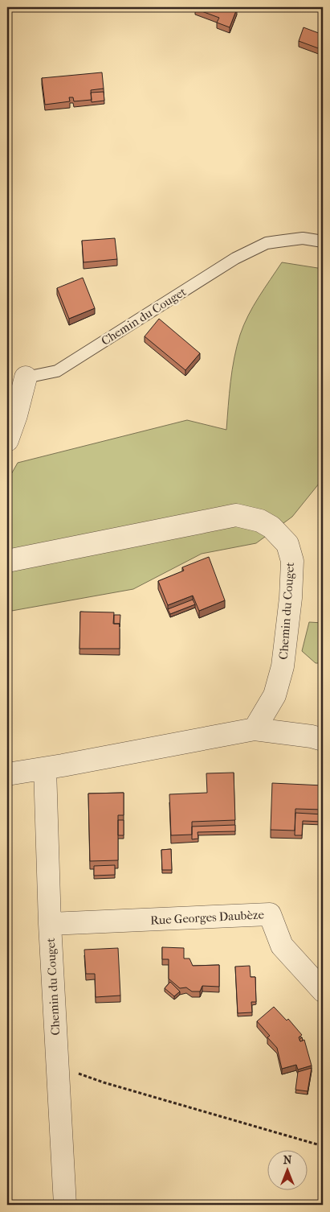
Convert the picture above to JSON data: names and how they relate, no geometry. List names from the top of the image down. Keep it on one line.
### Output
{"streets":{"street":["Chemin du Couget","Rue Georges Daubèze"]},"crossings":[["Chemin du Couget","Rue Georges Daubèze"]],"north":"top"}
